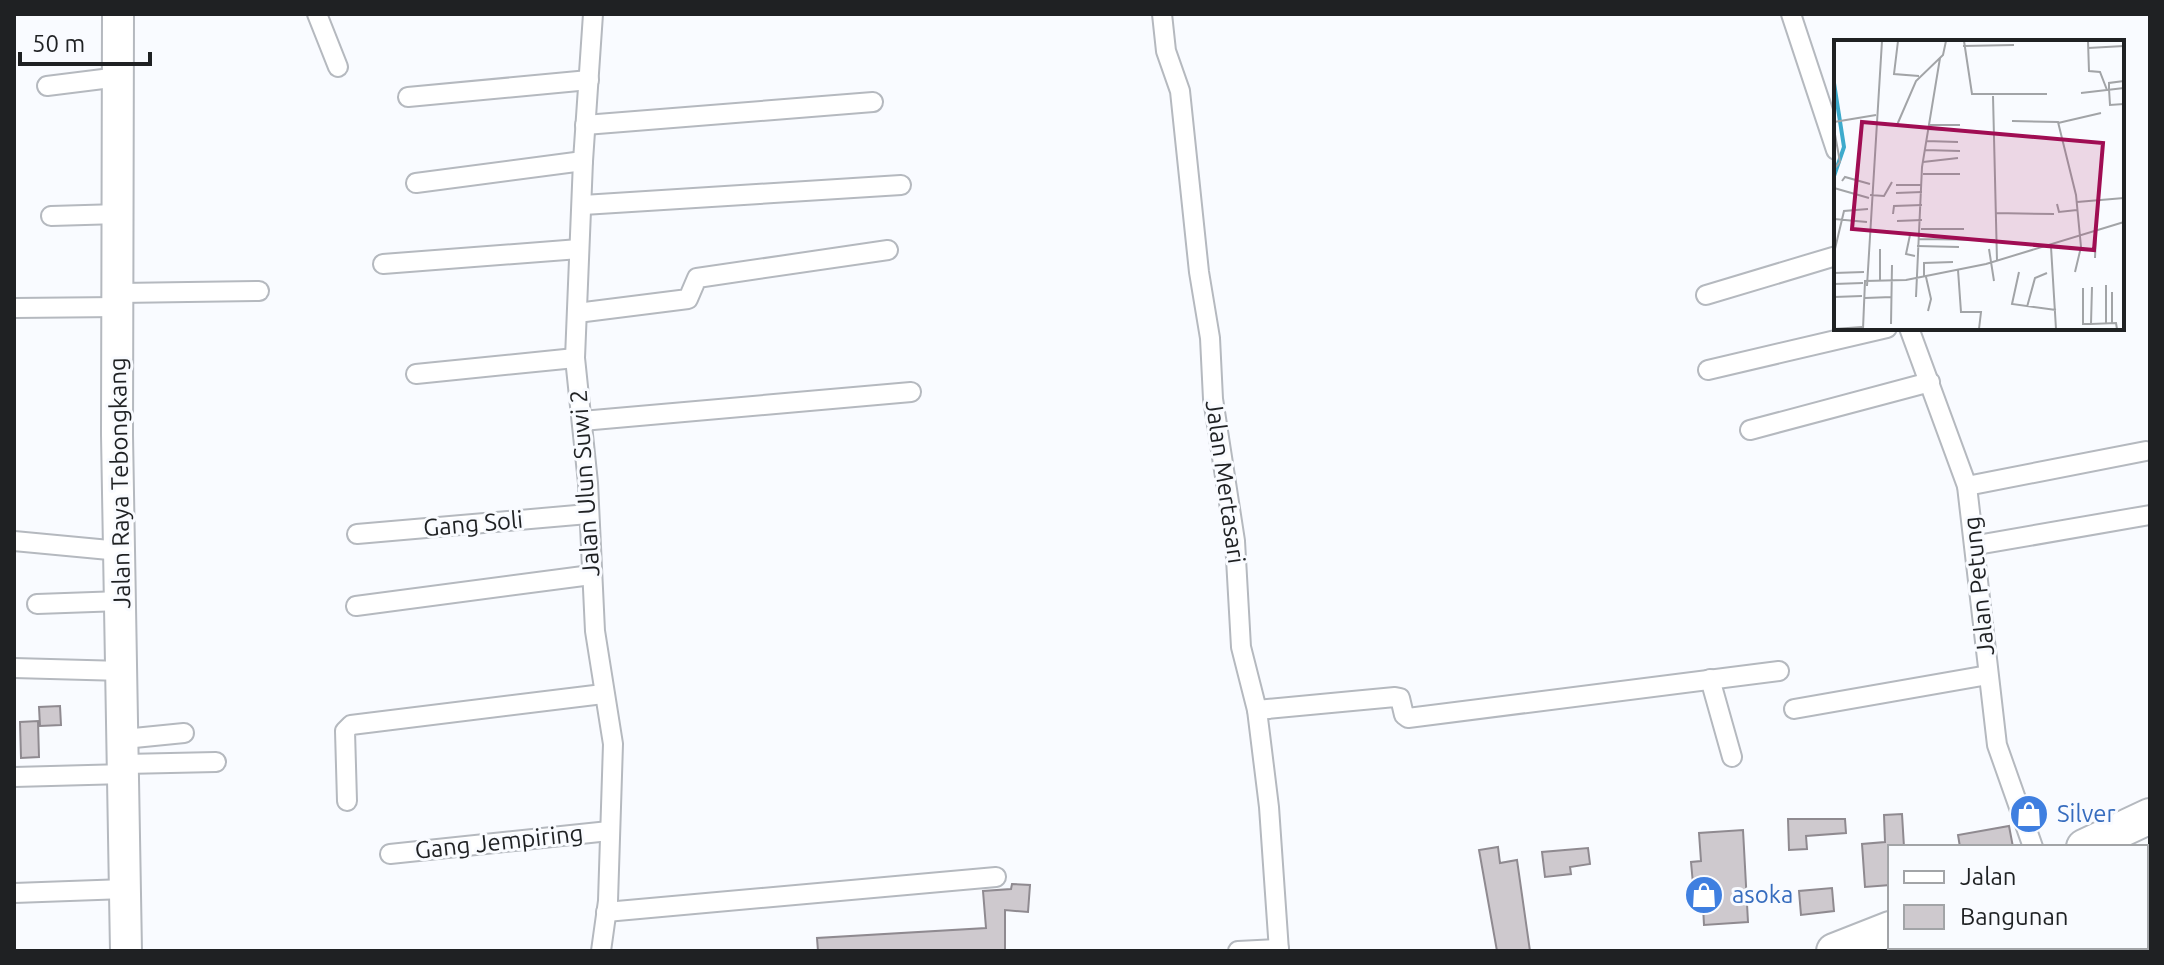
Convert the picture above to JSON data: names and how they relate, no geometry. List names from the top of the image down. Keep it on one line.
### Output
{"streets":{"main road":["Jalan Raya Tebongkang"],"street":["Jalan Mertasari","Jalan Ulun Suwi 2","Gang Soli","Jalan Petung","Gang Jempiring"]},"crossings":[["Jalan Ulun Suwi 2","Gang Soli"],["Jalan Ulun Suwi 2","Gang Jempiring"]],"places":{"shop":["Silver","asoka"]},"legend":["Jalan","Bangunan"],"scale_bar":"50 m"}
